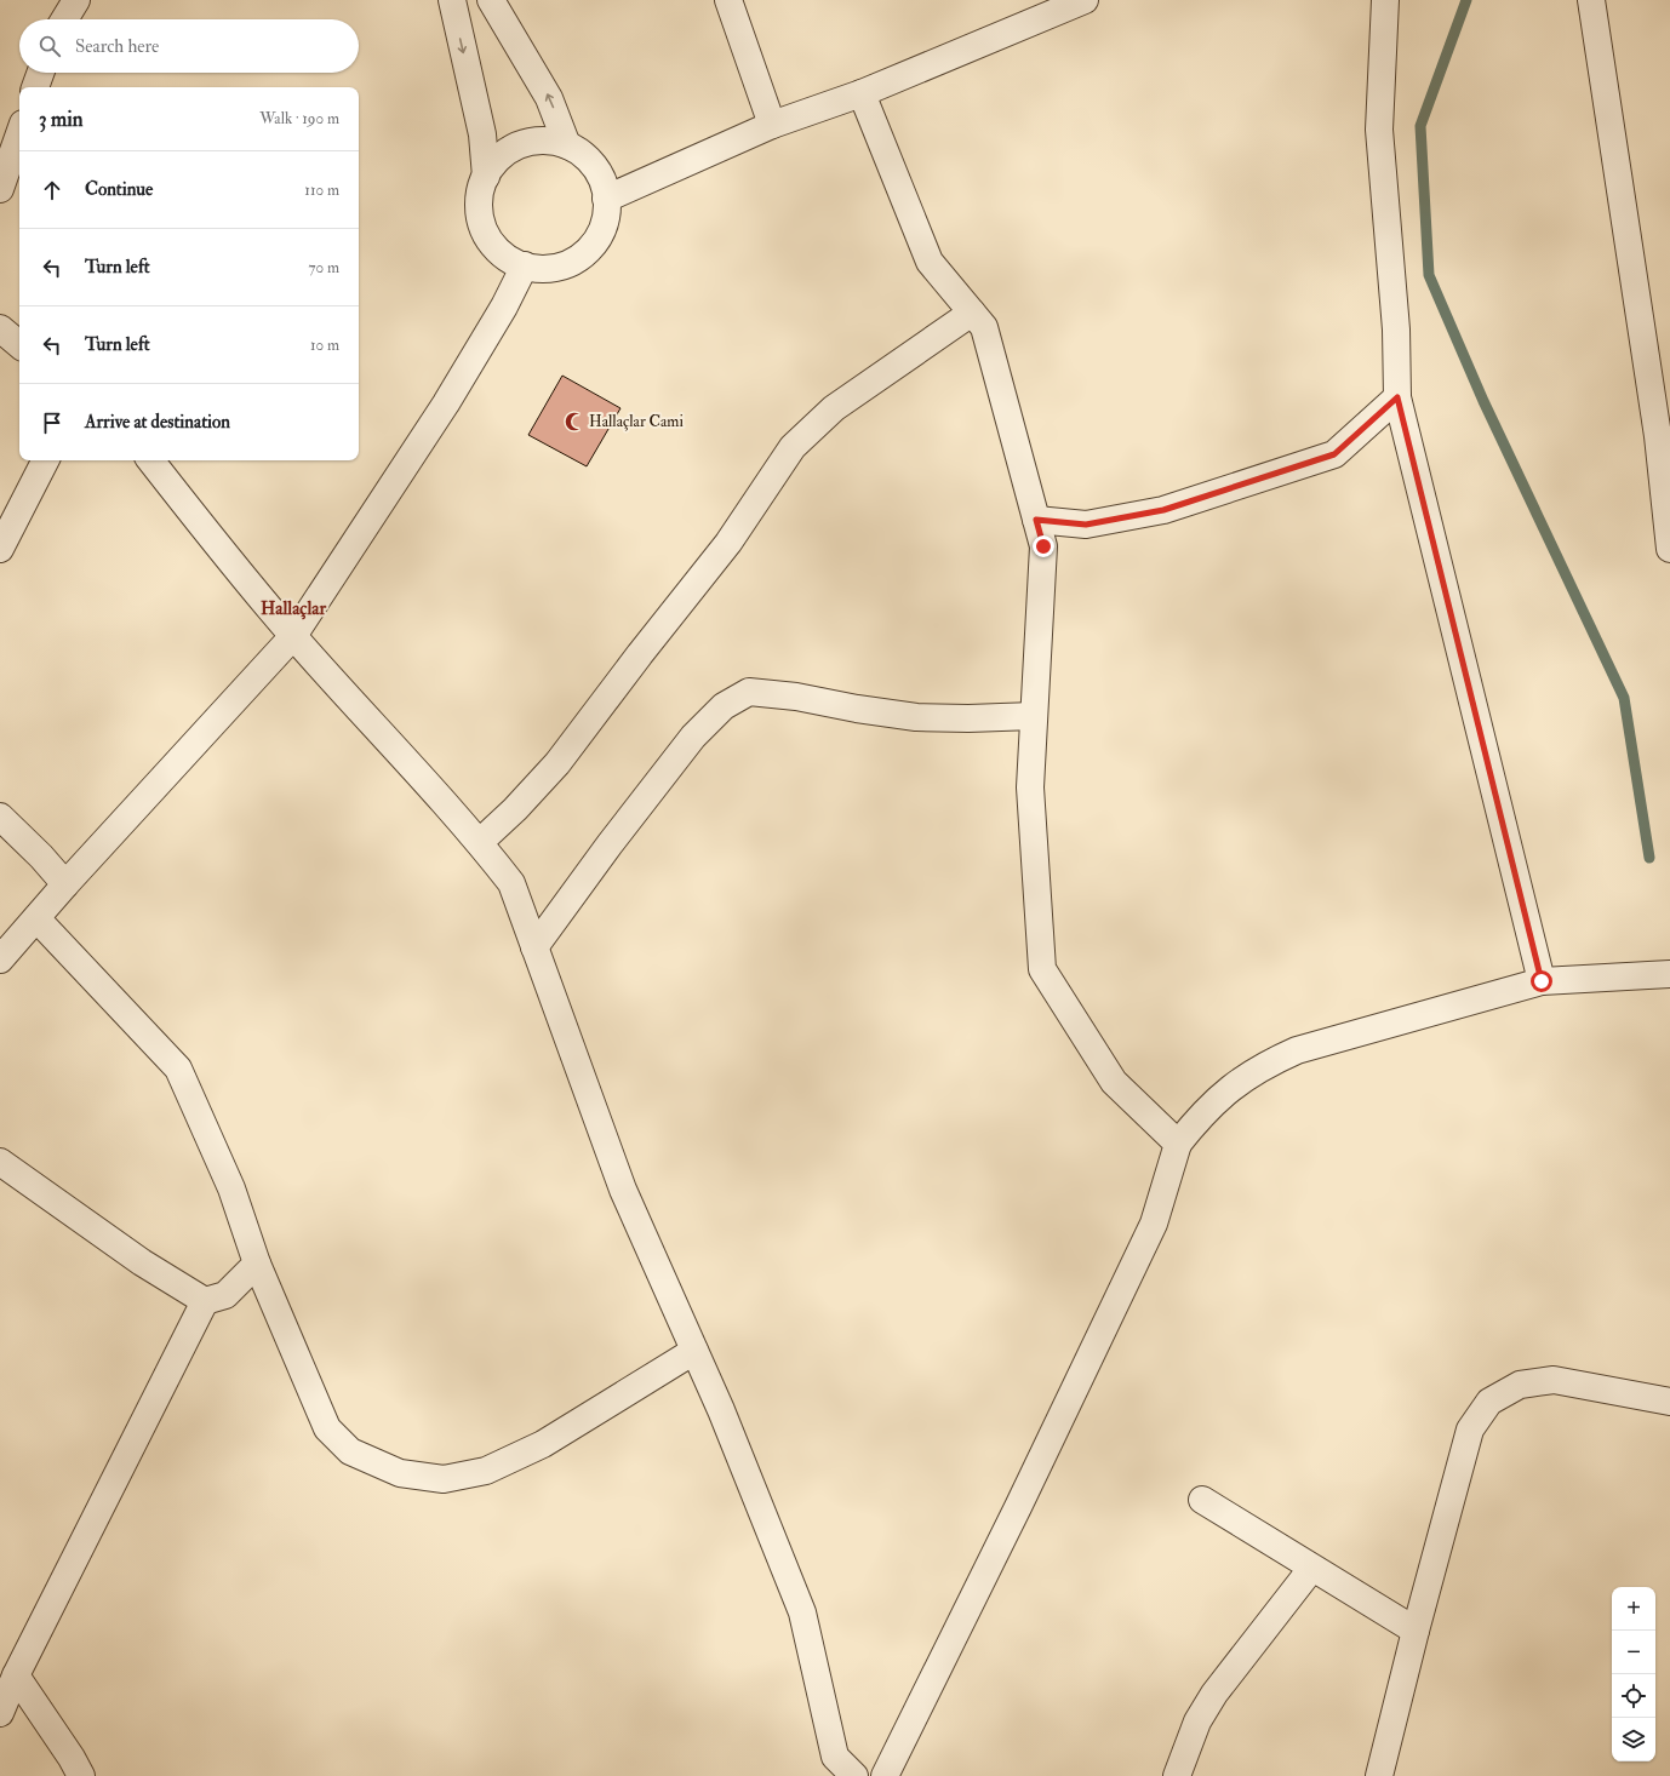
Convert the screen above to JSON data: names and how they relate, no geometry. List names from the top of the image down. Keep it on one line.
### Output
{"districts":["Hallaçlar"],"places":{"mosque":["Hallaçlar Cami"]},"page":{"search":"Search here","heading":["3 min","Walk · 190 m"],"list":[["Continue","110 m"],["Turn left","70 m"],["Turn left","10 m"],"Arrive at destination"],"map_buttons":["+","−"]}}
